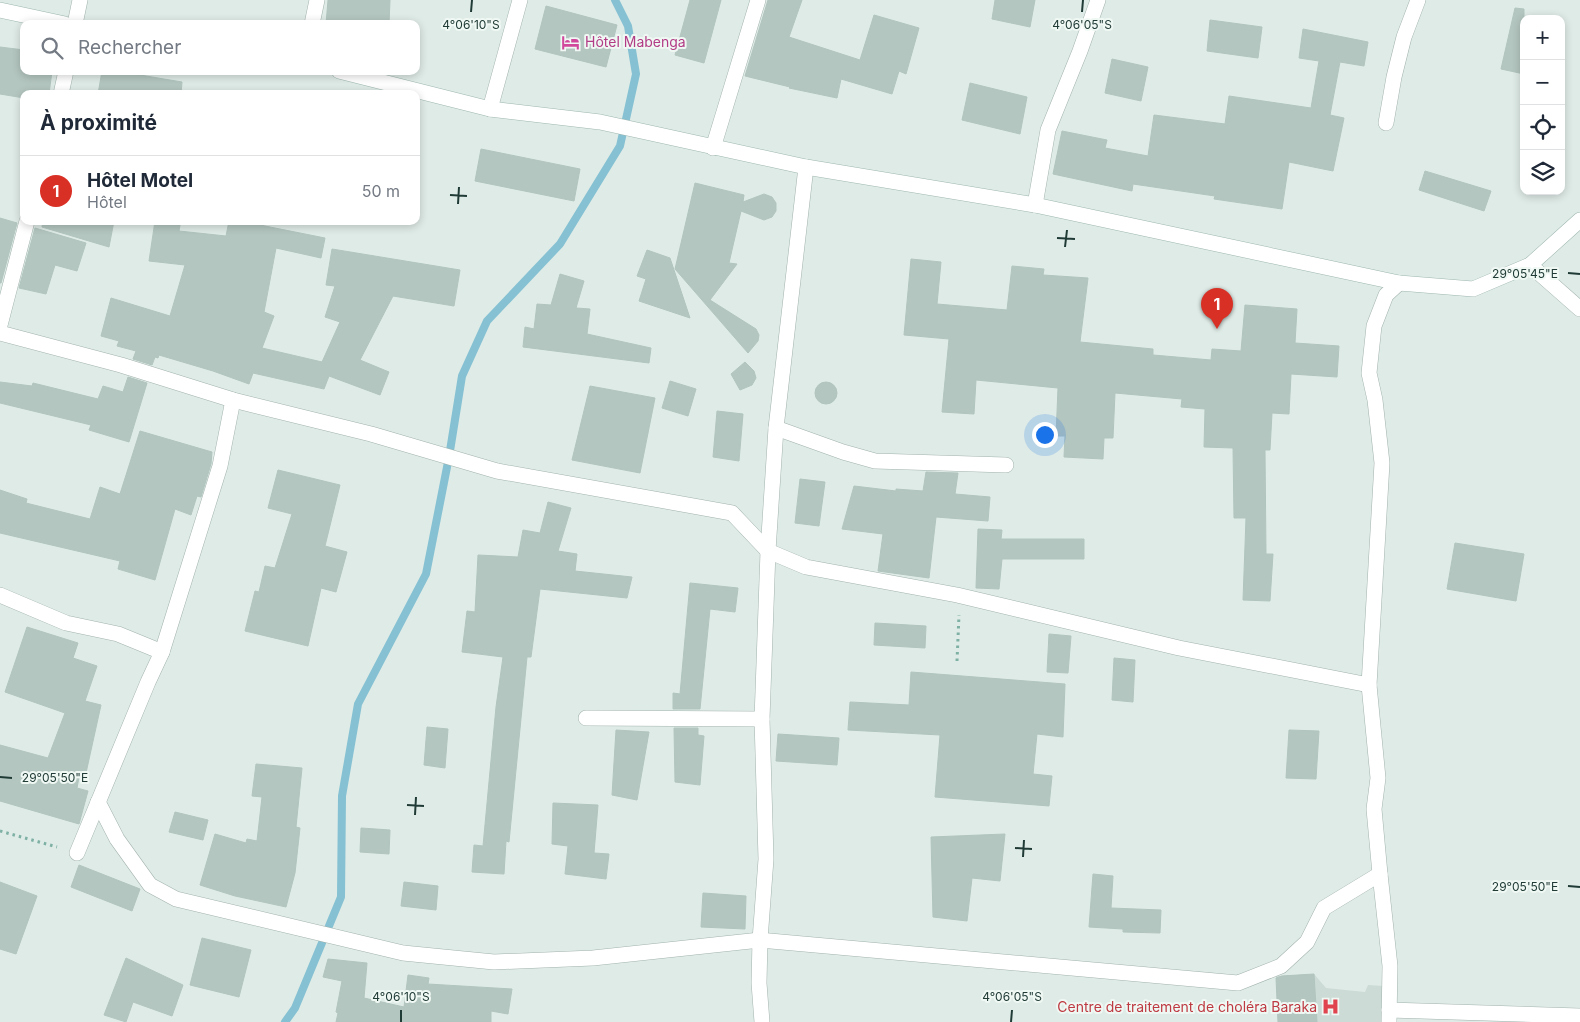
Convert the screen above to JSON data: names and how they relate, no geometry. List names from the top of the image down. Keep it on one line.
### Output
{"places":{"hotel":["Hôtel Mabenga"],"hospital":["Centre de traitement de choléra Baraka"]},"page":{"map_buttons":["+","−"],"search":"Rechercher","heading":"À proximité","list":[{"mark":"1","name":"Hôtel Motel","note":"Hôtel","value":"50 m"}],"pins":"1"},"coordinates":["4°06'10\"S","4°06'05\"S","29°05'45\"E","29°05'50\"E"]}
